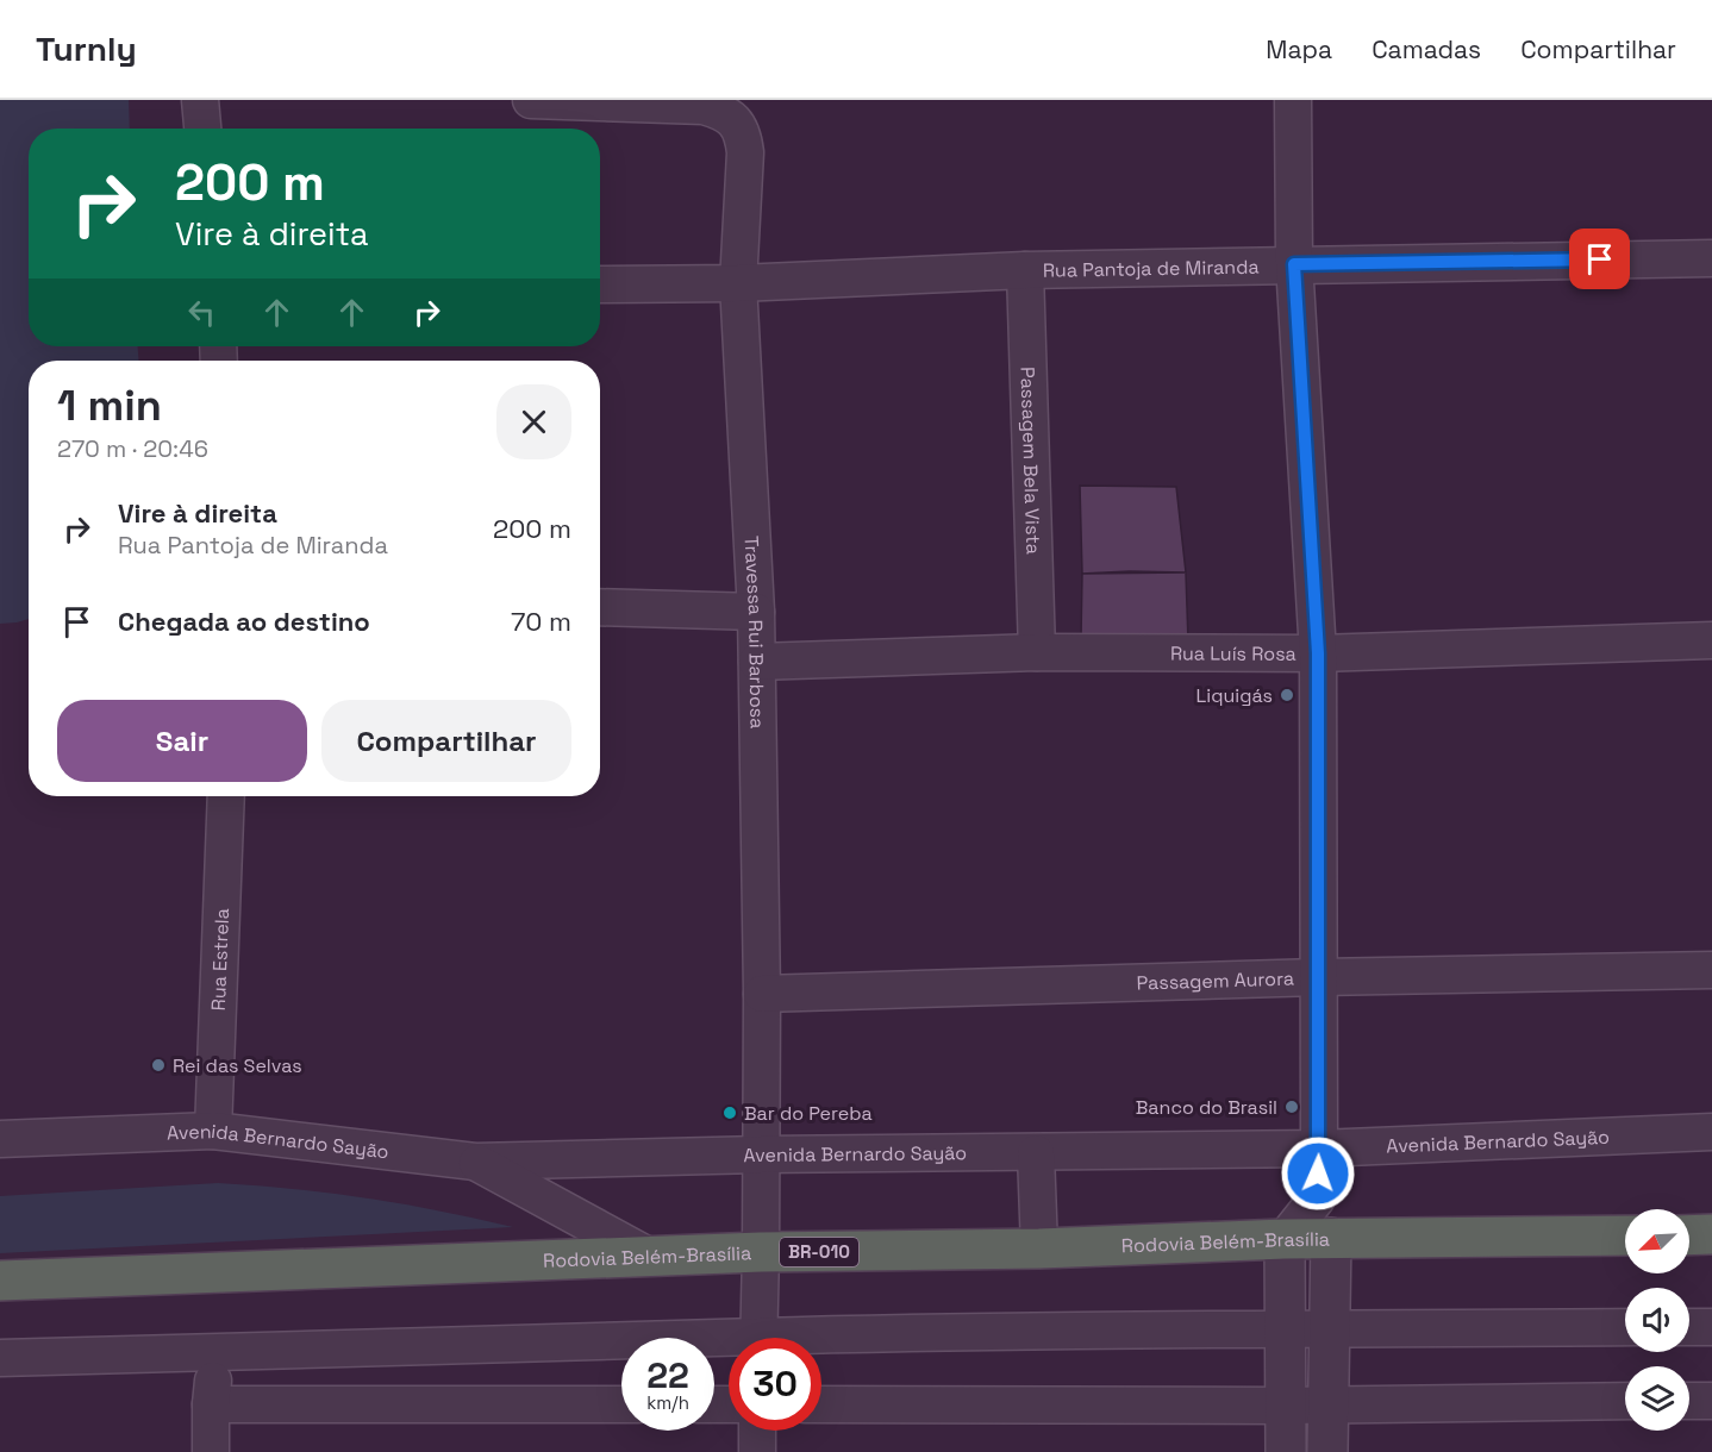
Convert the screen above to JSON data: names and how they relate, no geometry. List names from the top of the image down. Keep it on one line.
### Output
{"streets":{"highway":["Rodovia Belém-Brasília","BR-010"],"street":["Rua Pantoja de Miranda","Passagem Bela Vista","Travessa Rui Barbosa","Rua Luís Rosa","Rua Estrela","Passagem Aurora","Avenida Bernardo Sayão"]},"crossings":[["Rua Pantoja de Miranda","Passagem Bela Vista"],["Rua Pantoja de Miranda","Travessa Rui Barbosa"],["Passagem Bela Vista","Rua Luís Rosa"],["Travessa Rui Barbosa","Rua Luís Rosa"],["Travessa Rui Barbosa","Passagem Aurora"],["Travessa Rui Barbosa","Avenida Bernardo Sayão"],["Travessa Rui Barbosa","Rodovia Belém-Brasília"],["Rua Estrela","Avenida Bernardo Sayão"]],"places":["Liquigás","Rei das Selvas","Banco do Brasil","Bar do Pereba"],"north":"bottom left","page":{"header":"Turnly","nav":["Mapa","Camadas","Compartilhar"],"turn":["200 m","Vire à direita"],"heading":["1 min","270 m · 20:46"],"list":[{"name":"Vire à direita","note":"Rua Pantoja de Miranda","value":"200 m"},{"name":"Chegada ao destino","value":"70 m"}],"buttons":["Sair","Compartilhar"],"speed":"22 km/h","limit":"30"}}
